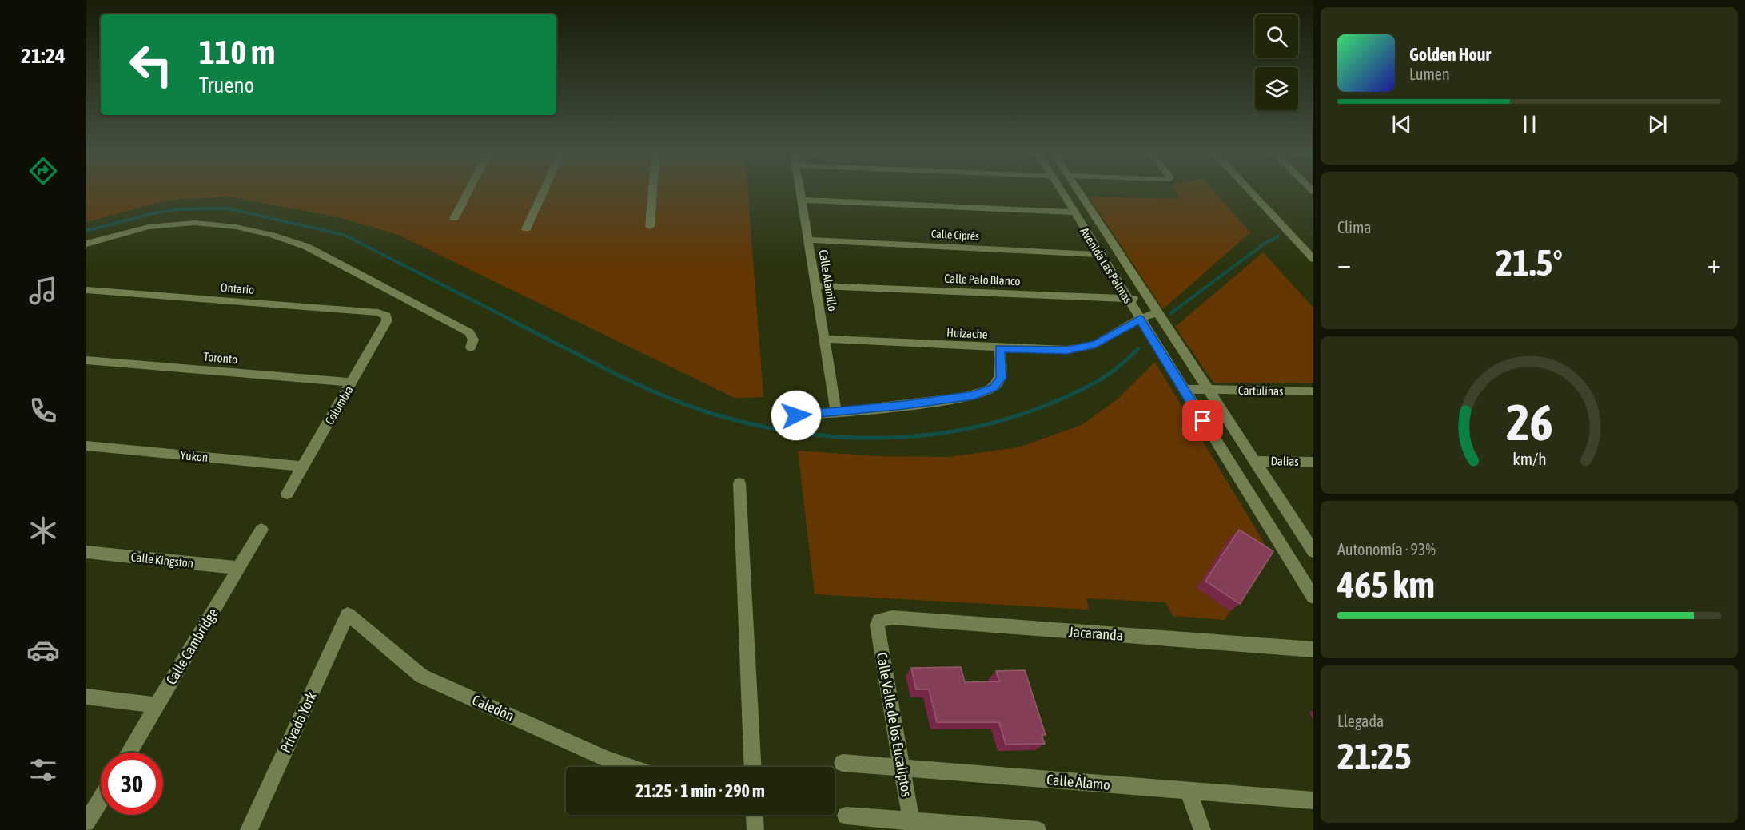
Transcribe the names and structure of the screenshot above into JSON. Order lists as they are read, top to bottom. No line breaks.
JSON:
{"streets":{"street":["Calle Ciprés","Avenida Las Palmas","Calle Palo Blanco","Calle Alamillo","Ontario","Huizache","Toronto","Cartulinas","Columbia","Yukon","Dalias","Calle Kingston","Jacaranda","Calle Cambridge","Caledón","Privada York","Calle Valle de los Eucaliptos","Calle Álamo"]},"crossings":[["Calle Ciprés","Avenida Las Palmas"],["Calle Ciprés","Calle Alamillo"],["Avenida Las Palmas","Calle Palo Blanco"],["Avenida Las Palmas","Huizache"],["Avenida Las Palmas","Cartulinas"],["Avenida Las Palmas","Dalias"],["Calle Palo Blanco","Calle Alamillo"],["Calle Alamillo","Huizache"],["Ontario","Columbia"],["Toronto","Columbia"],["Columbia","Yukon"],["Calle Kingston","Calle Cambridge"],["Jacaranda","Calle Valle de los Eucaliptos"],["Caledón","Privada York"],["Calle Valle de los Eucaliptos","Calle Álamo"]],"page":{"tabs":"21:24","turn":["110 m","Trueno"],"song":["Golden Hour","Lumen"],"tile":["Clima",["Autonomía · 93%","465 km"],["Llegada","21:25"]],"heat":["−","21.5°","+"],"limit":"30","trip":"21:25 · 1 min · 290 m","gauge":["26","km/h"]}}
